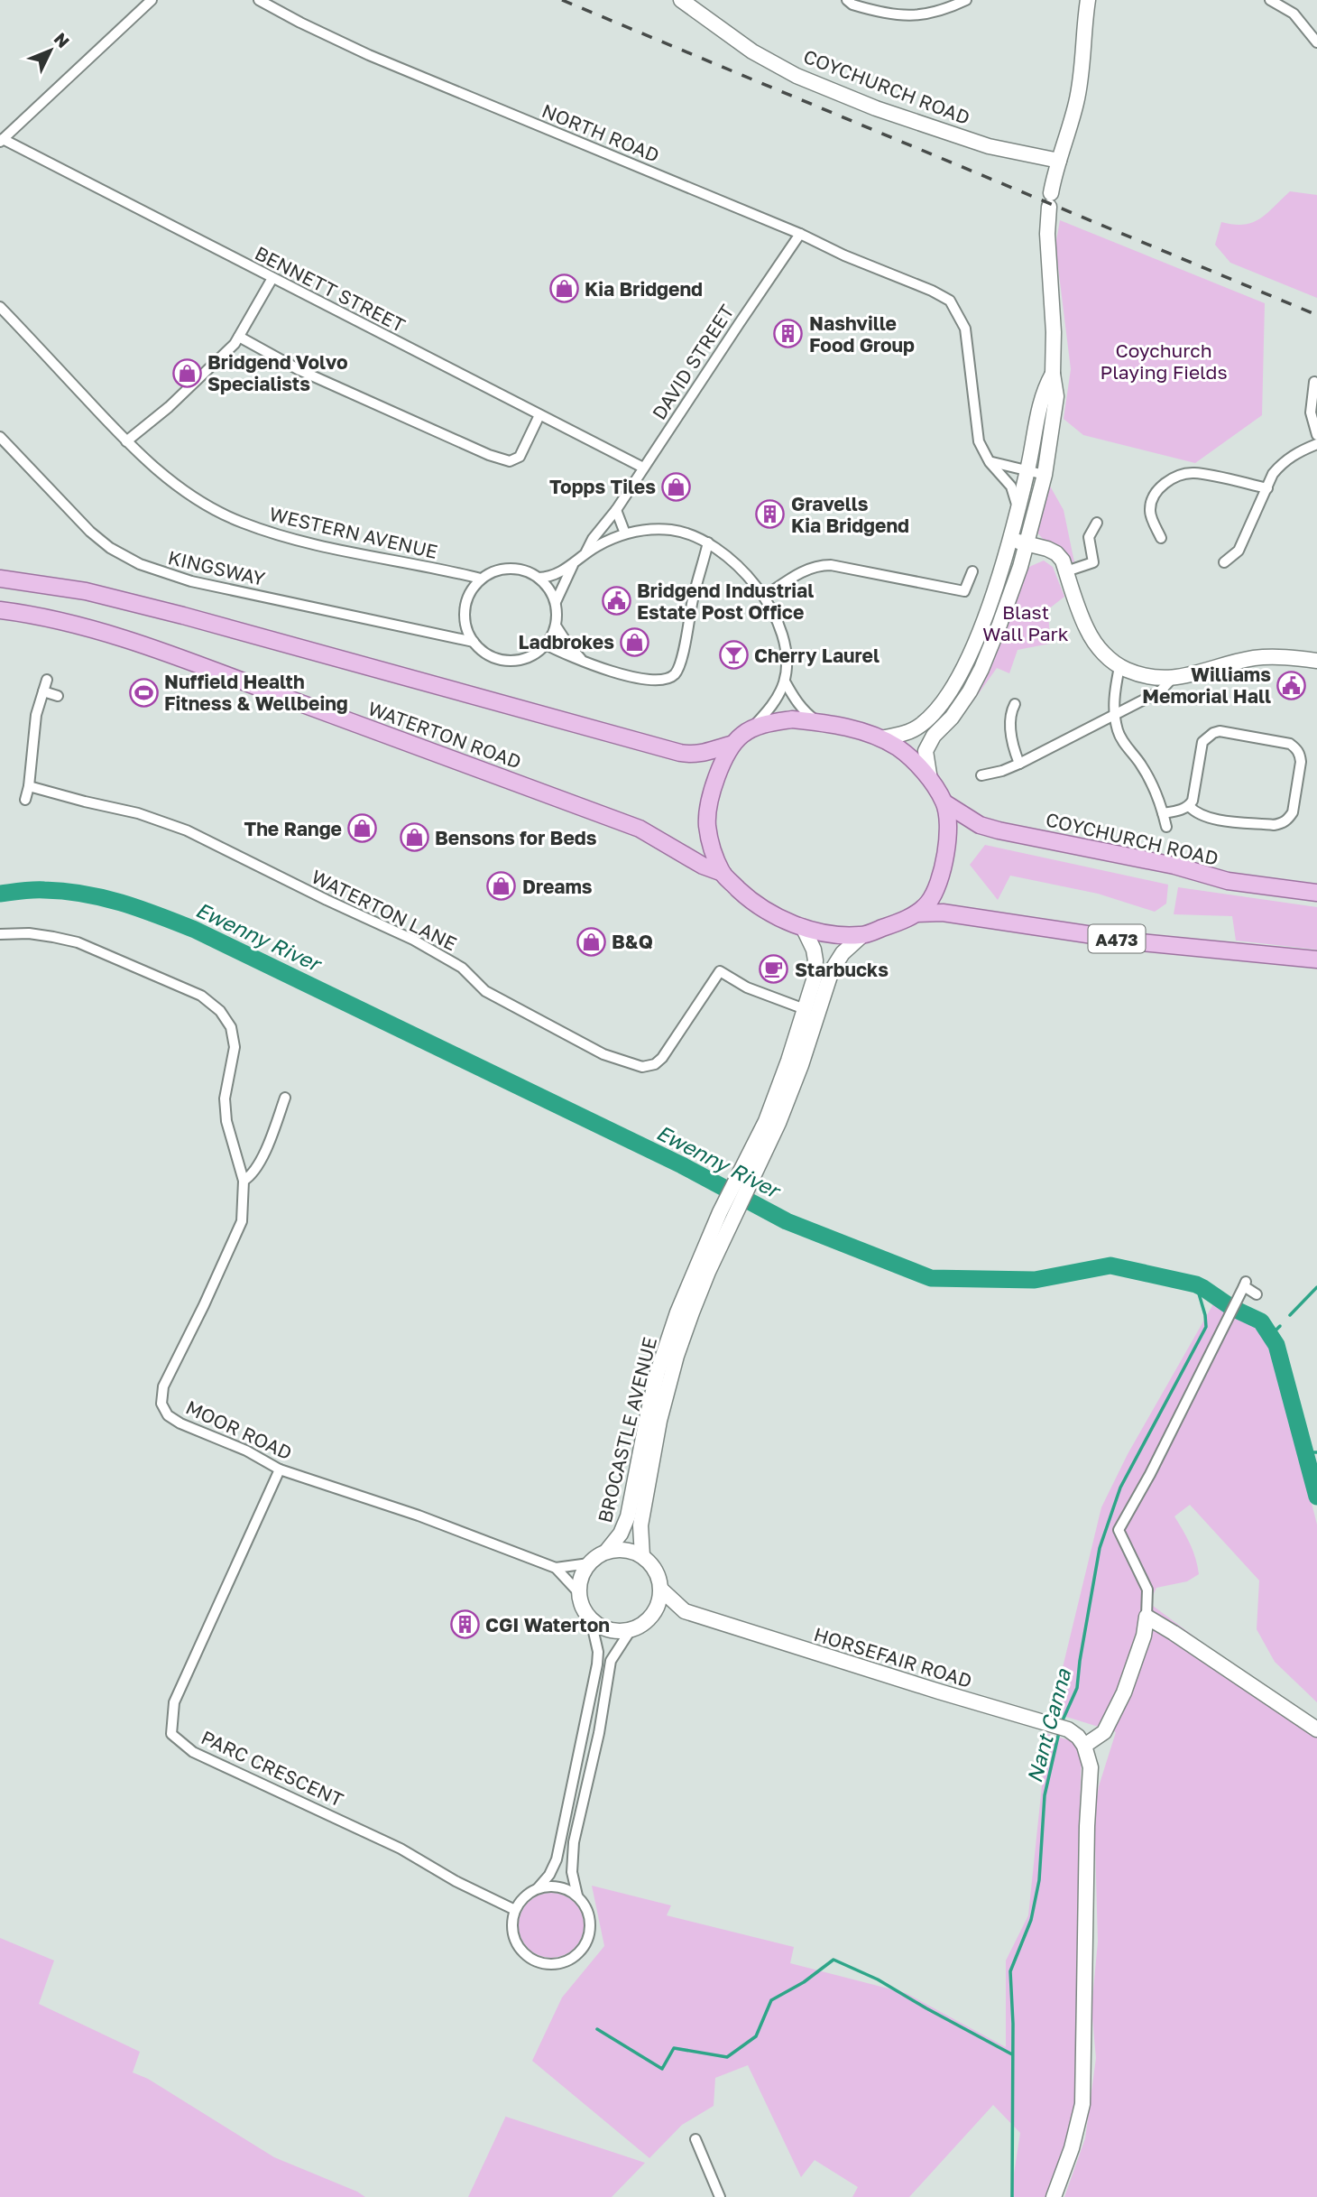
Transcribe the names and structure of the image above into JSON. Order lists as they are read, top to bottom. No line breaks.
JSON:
{"streets":{"main road":["COYCHURCH ROAD","WATERTON ROAD","A473"],"street":["NORTH ROAD","BENNETT STREET","DAVID STREET","WESTERN AVENUE","KINGSWAY","WATERTON LANE","MOOR ROAD","BROCASTLE AVENUE","HORSEFAIR ROAD","PARC CRESCENT"]},"crossings":[["NORTH ROAD","DAVID STREET"],["BENNETT STREET","DAVID STREET"],["WESTERN AVENUE","KINGSWAY"],["WATERTON LANE","BROCASTLE AVENUE"],["MOOR ROAD","BROCASTLE AVENUE"],["MOOR ROAD","HORSEFAIR ROAD"],["MOOR ROAD","PARC CRESCENT"],["BROCASTLE AVENUE","HORSEFAIR ROAD"]],"water":["Ewenny River","Nant Canna"],"parks":["Coychurch Playing Fields","Blast Wall Park"],"places":{"shop":["Kia Bridgend","Bridgend Volvo Specialists","Topps Tiles","Ladbrokes","The Range","Bensons for Beds","Dreams","B&Q"],"building":["Nashville Food Group","Gravells Kia Bridgend","CGI Waterton"],"public building":["Bridgend Industrial Estate Post Office","Williams Memorial Hall"],"bar":["Cherry Laurel"],"sports":["Nuffield Health Fitness & Wellbeing"],"cafe":["Starbucks"]},"north":"top right"}
